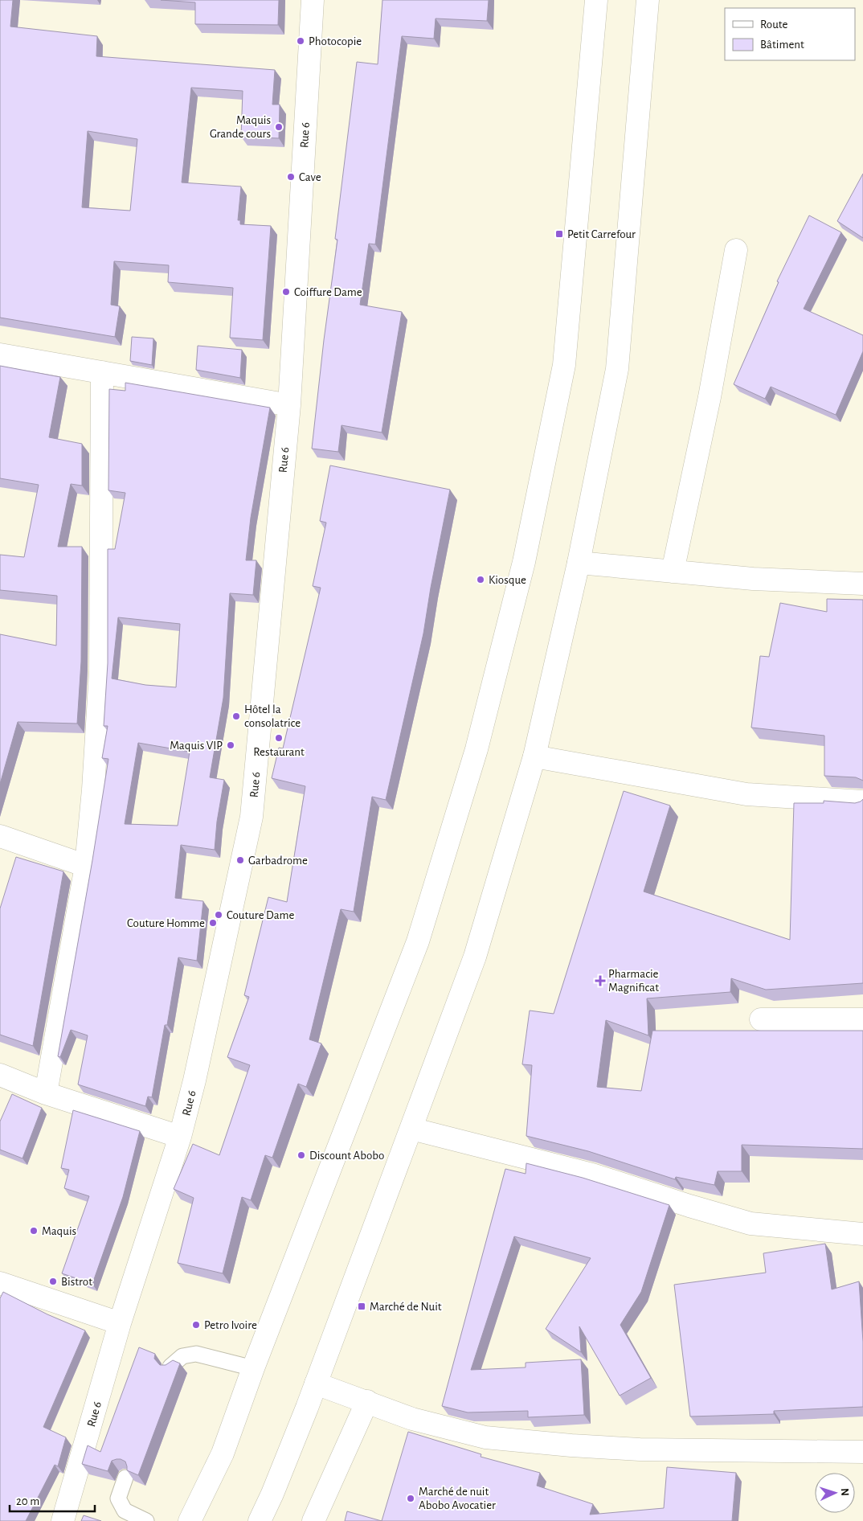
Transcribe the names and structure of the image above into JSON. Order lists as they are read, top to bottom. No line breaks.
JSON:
{"streets":{"street":["Rue 6"]},"places":{"other":["Photocopie","Maquis Grande cours","Cave","Coiffure Dame","Kiosque","Hôtel la consolatrice","Restaurant","Maquis VIP","Garbadrome","Couture Dame","Couture Homme","Discount Abobo","Maquis","Bistrot","Petro Ivoire","Marché de nuit Abobo Avocatier"],"transit":["Petit Carrefour","Marché de Nuit"],"health":["Pharmacie Magnificat"]},"legend":["Route","Bâtiment"],"scale_bar":"20 m","north":"right"}
